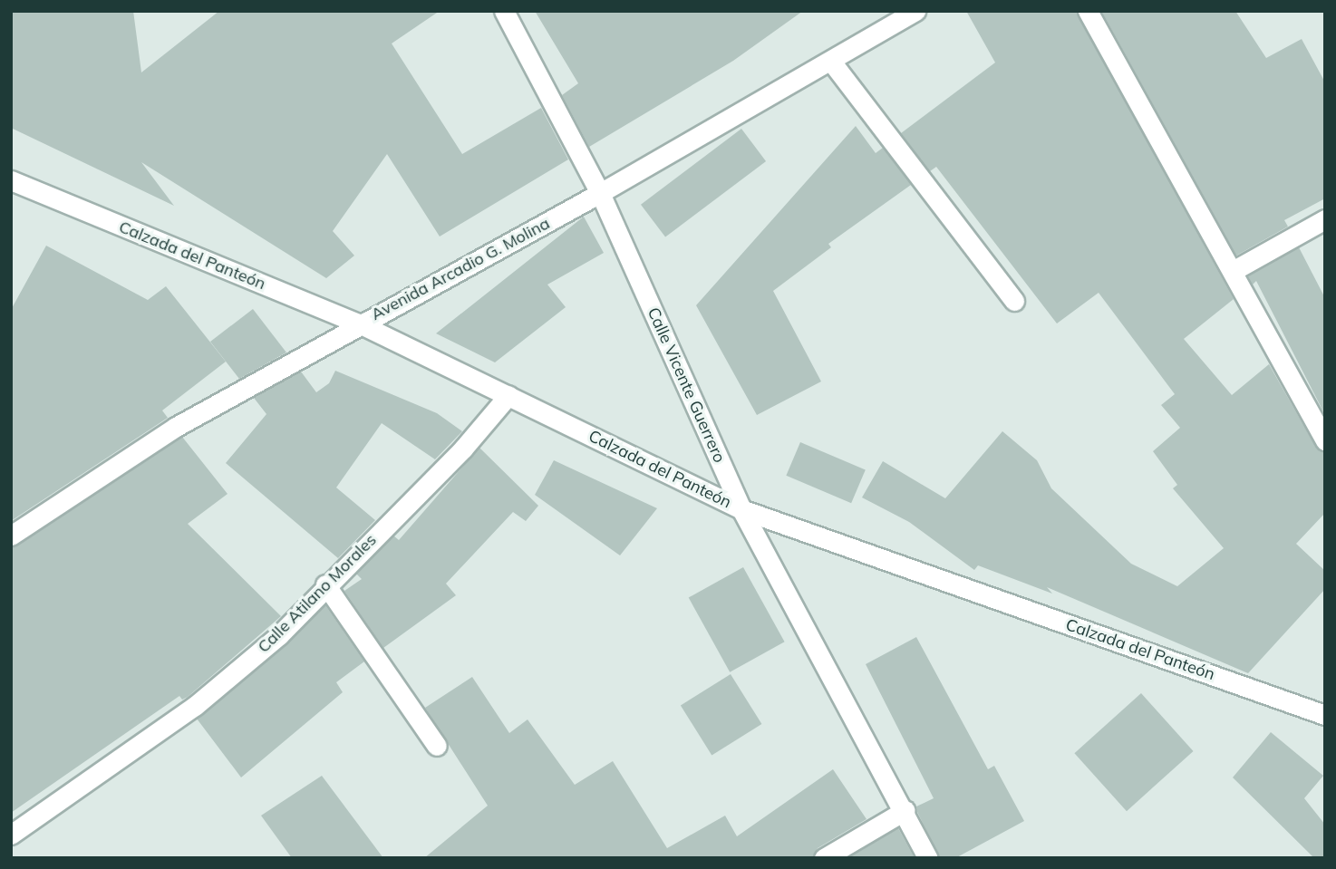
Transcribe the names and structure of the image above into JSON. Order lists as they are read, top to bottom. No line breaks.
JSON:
{"streets":{"street":["Calzada del Panteón","Avenida Arcadio G. Molina","Calle Vicente Guerrero","Calle Atilano Morales"]},"crossings":[["Calzada del Panteón","Avenida Arcadio G. Molina"],["Calzada del Panteón","Calle Vicente Guerrero"],["Calzada del Panteón","Calle Atilano Morales"],["Avenida Arcadio G. Molina","Calle Vicente Guerrero"]]}
